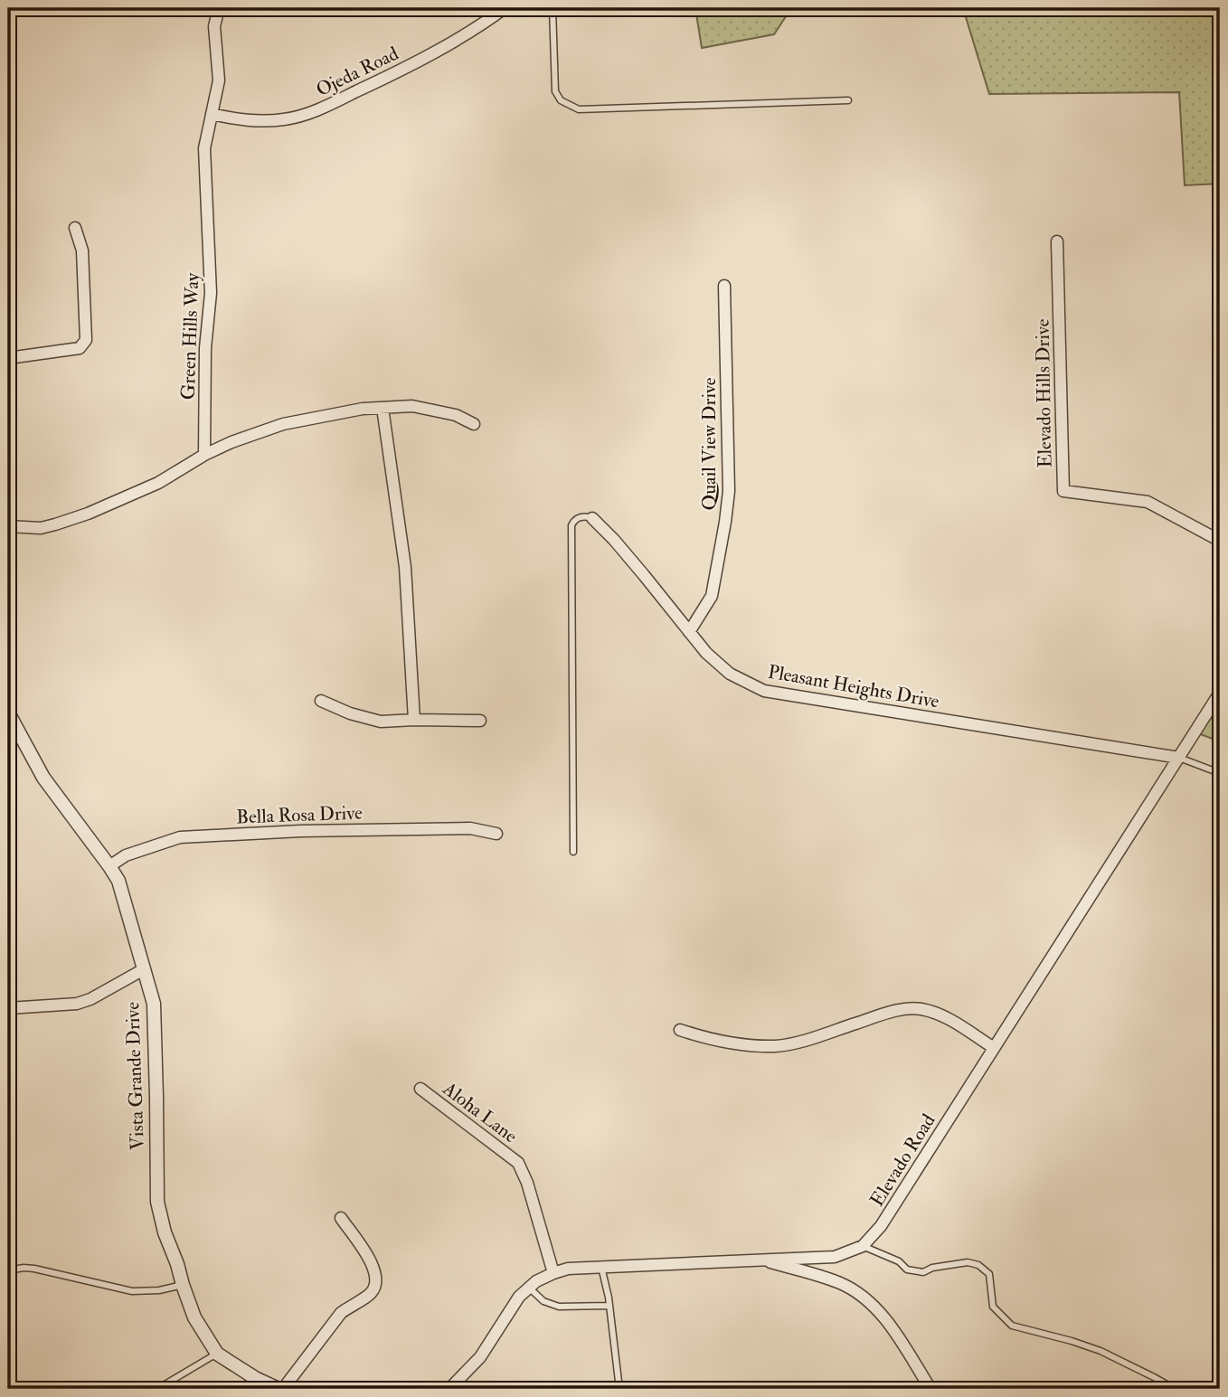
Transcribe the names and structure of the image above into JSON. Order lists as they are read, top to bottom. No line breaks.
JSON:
{"streets":{"street":["Ojeda Road","Green Hills Way","Elevado Hills Drive","Quail View Drive","Pleasant Heights Drive","Bella Rosa Drive","Vista Grande Drive","Aloha Lane","Elevado Road"]},"crossings":[["Ojeda Road","Green Hills Way"],["Quail View Drive","Pleasant Heights Drive"],["Pleasant Heights Drive","Elevado Road"],["Bella Rosa Drive","Vista Grande Drive"],["Aloha Lane","Elevado Road"]]}
